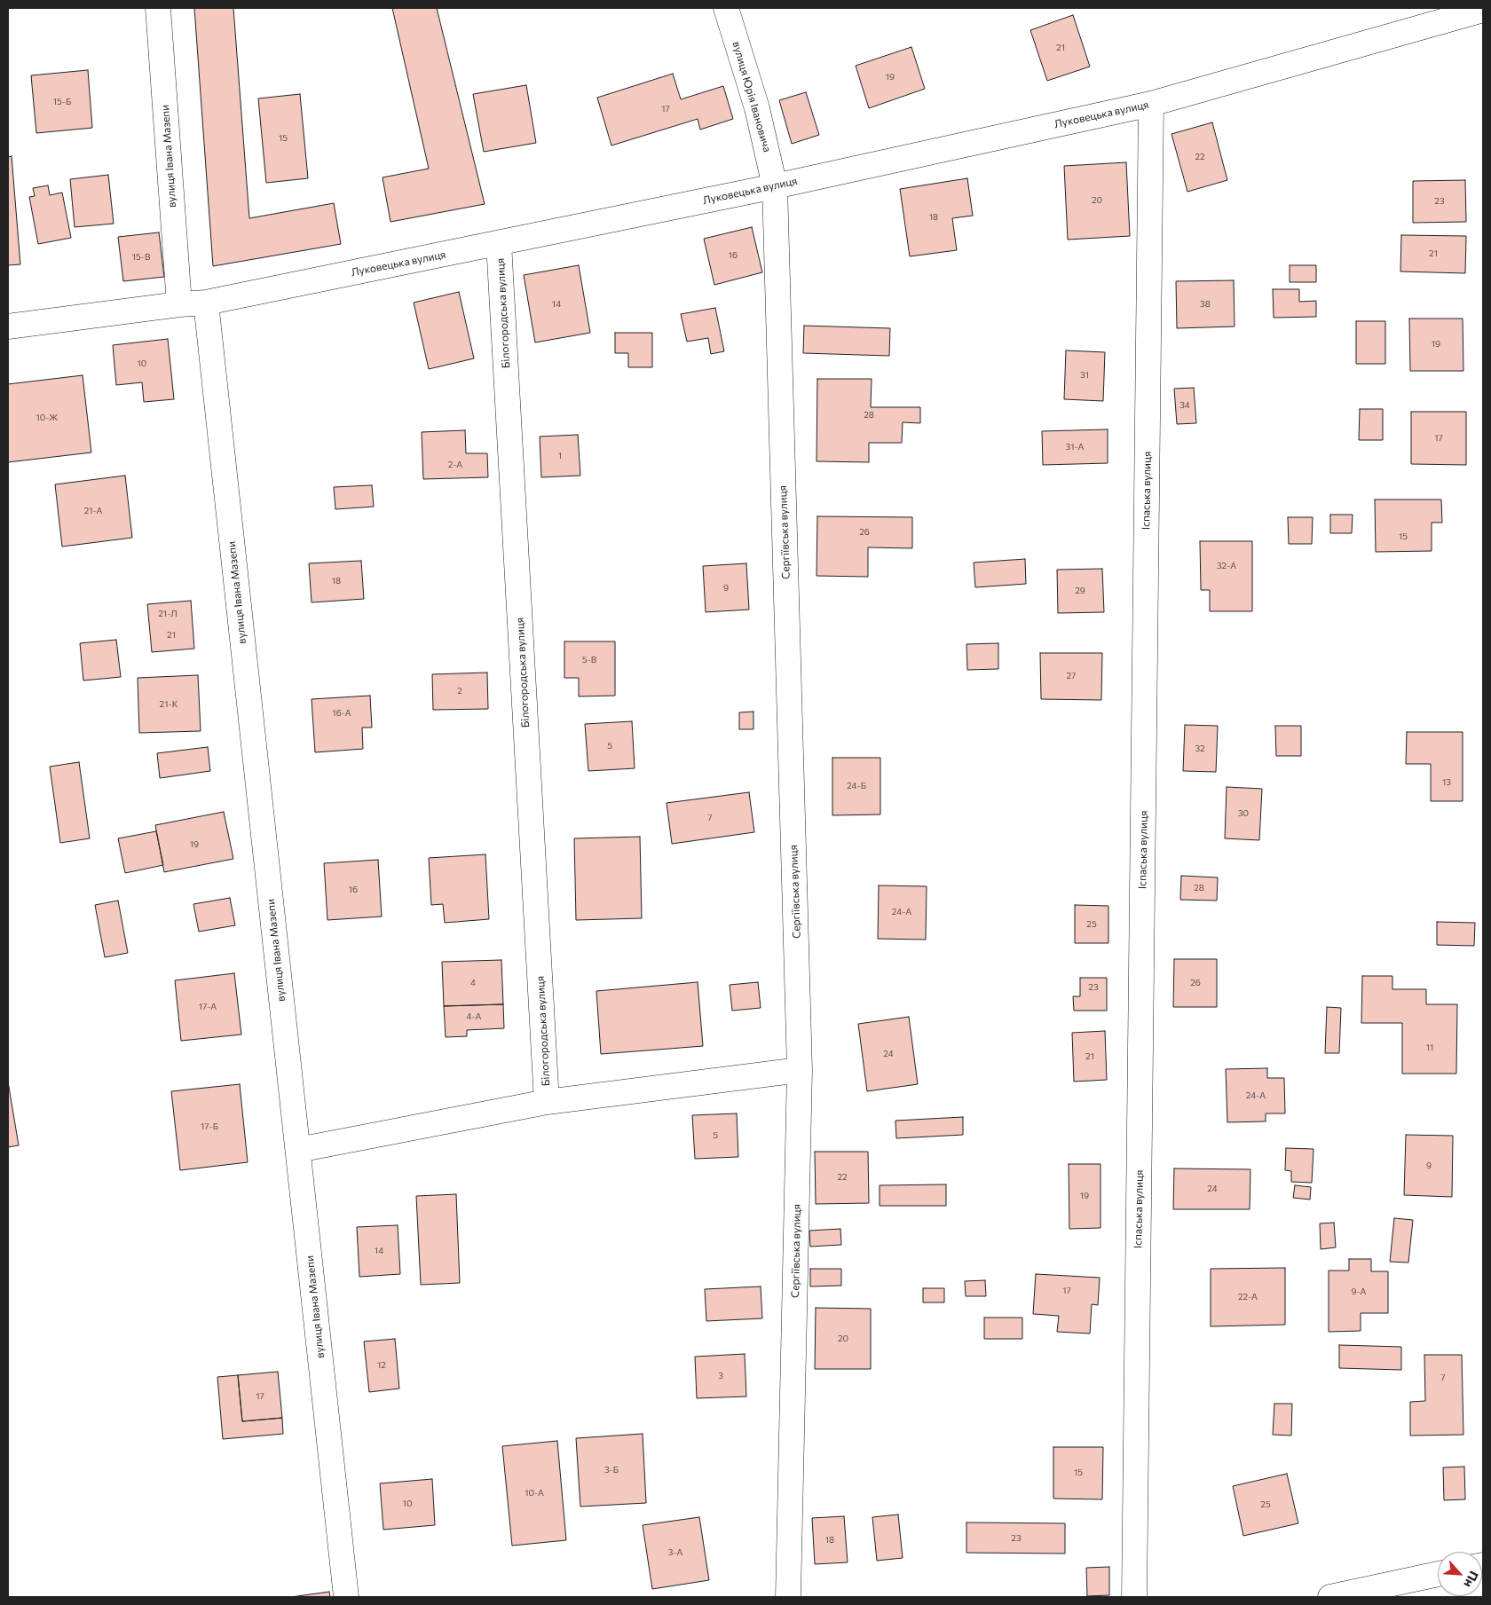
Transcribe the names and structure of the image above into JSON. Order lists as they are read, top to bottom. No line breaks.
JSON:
{"streets":{"street":["вулиця Юрія Івановича","Луковецька вулиця","вулиця Івана Мазепи","Білогородська вулиця","Іспаська вулиця","Сергіївська вулиця"]},"crossings":[["вулиця Юрія Івановича","Луковецька вулиця"],["вулиця Юрія Івановича","Сергіївська вулиця"],["Луковецька вулиця","вулиця Івана Мазепи"],["Луковецька вулиця","Білогородська вулиця"],["Луковецька вулиця","Іспаська вулиця"],["Луковецька вулиця","Сергіївська вулиця"]],"house_numbers":["21","19","15-Б","17","15","22","20","23","18","21","16","15-В","14","38","19","10","31","34","28","10-Ж","17","31-А","1","2-А","21-А","26","15","32-А","18","9","29","21-Л","21","5-В","27","2","21-К","16-А","5","32","13","24-Б","30","7","19","28","16","24-А","25","4","26","23","17-А","4-А","11","24","21","24-А","17-Б","5","9","22","24","19","14","17","9-А","22-А","20","12","3","7","17","3-Б","15","10-А","10","25","23","18","3-А"],"north":"bottom right"}
